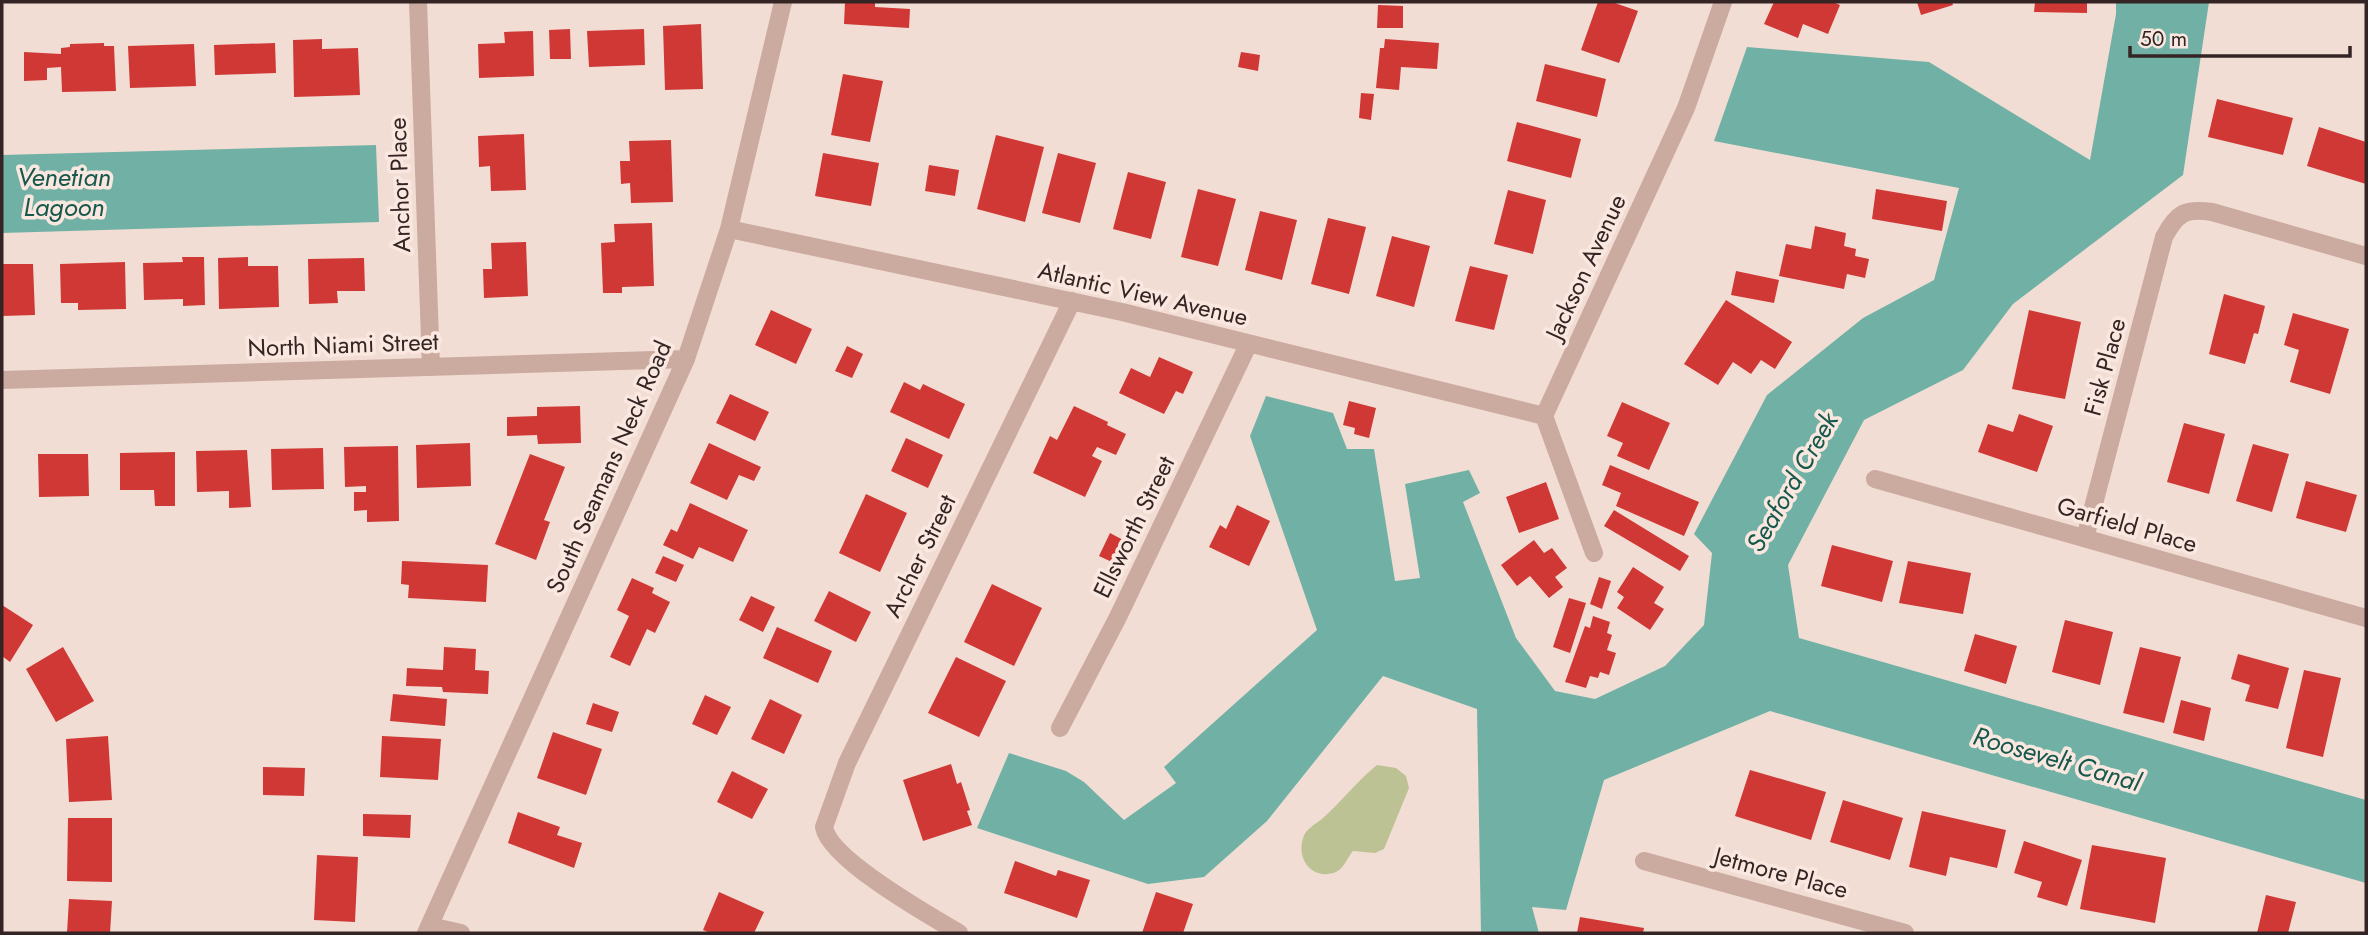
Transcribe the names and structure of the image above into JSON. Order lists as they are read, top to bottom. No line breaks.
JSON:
{"streets":{"street":["Anchor Place","Jackson Avenue","Atlantic View Avenue","North Niami Street","Fisk Place","South Seamans Neck Road","Garfield Place","Ellsworth Street","Archer Street","Jetmore Place"]},"crossings":[["Anchor Place","North Niami Street"],["Jackson Avenue","Atlantic View Avenue"],["Atlantic View Avenue","South Seamans Neck Road"],["Atlantic View Avenue","Ellsworth Street"],["Atlantic View Avenue","Archer Street"],["North Niami Street","South Seamans Neck Road"],["Fisk Place","Garfield Place"]],"water":["Venetian Lagoon","Seaford Creek","Roosevelt Canal"],"scale_bar":"50 m"}
